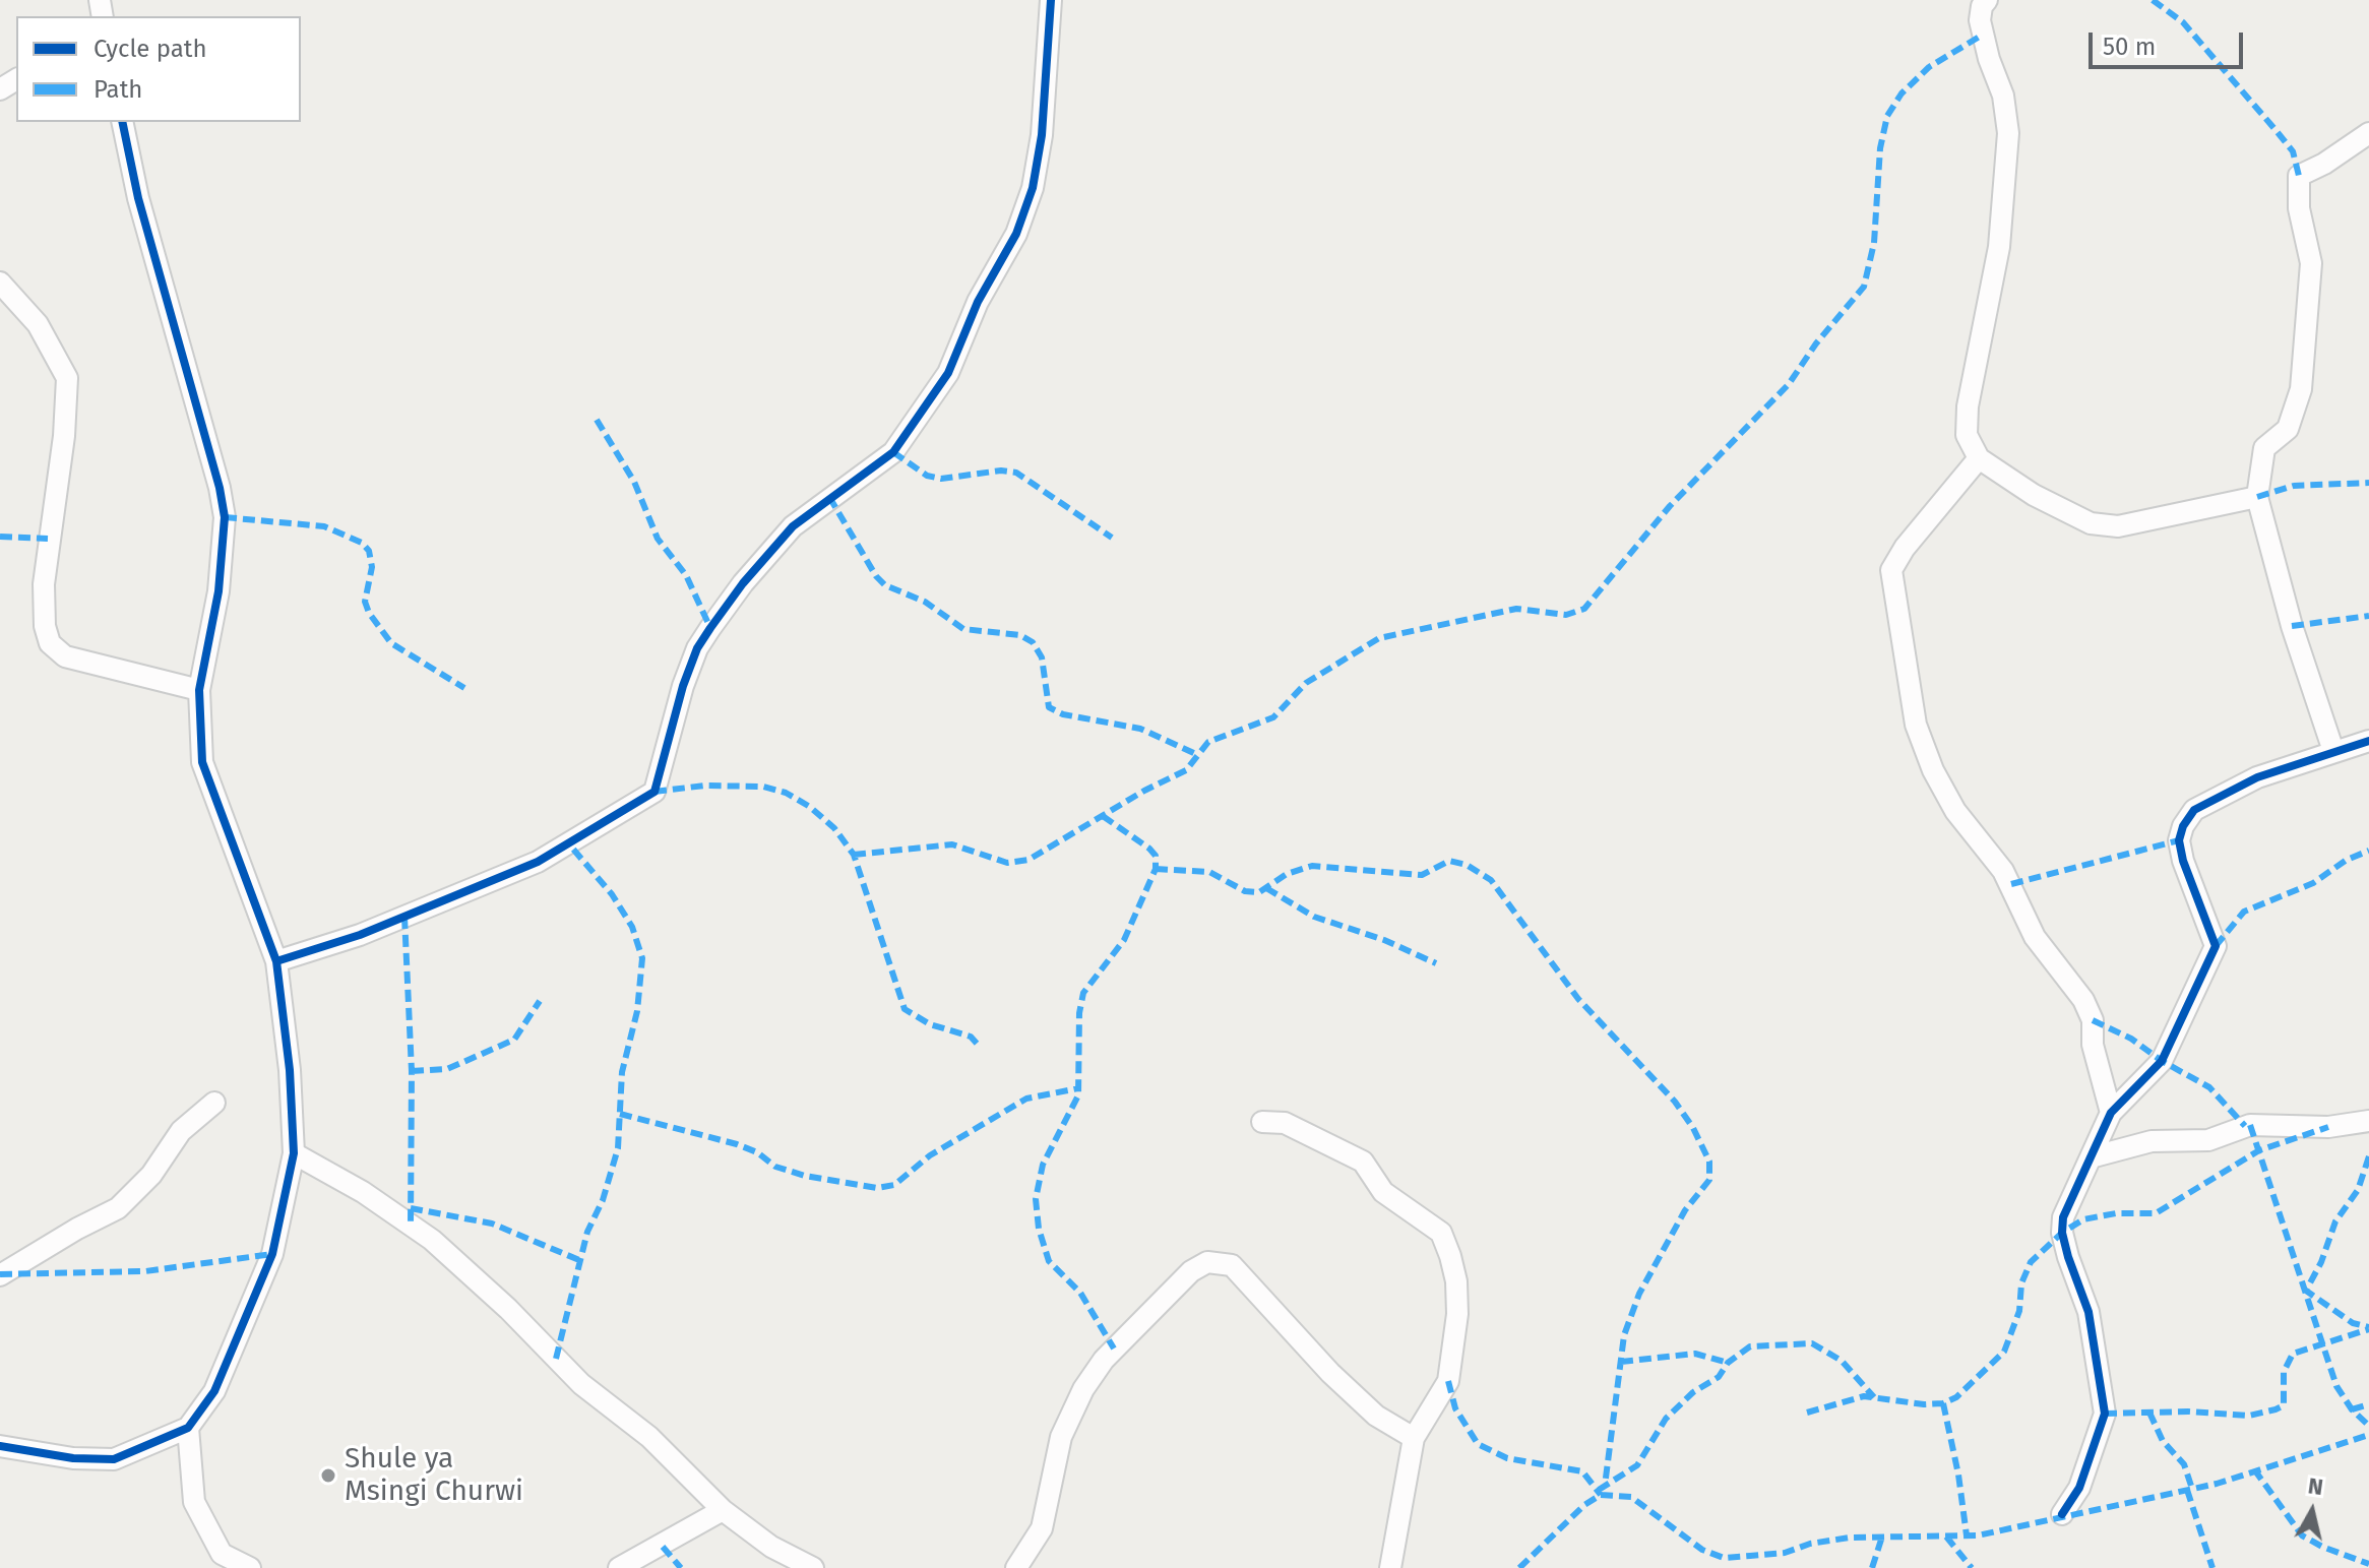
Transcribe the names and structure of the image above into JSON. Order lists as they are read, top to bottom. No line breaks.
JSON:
{"places":["Shule ya Msingi Churwi"],"legend":["Cycle path","Path"],"scale_bar":"50 m","north":"top"}
